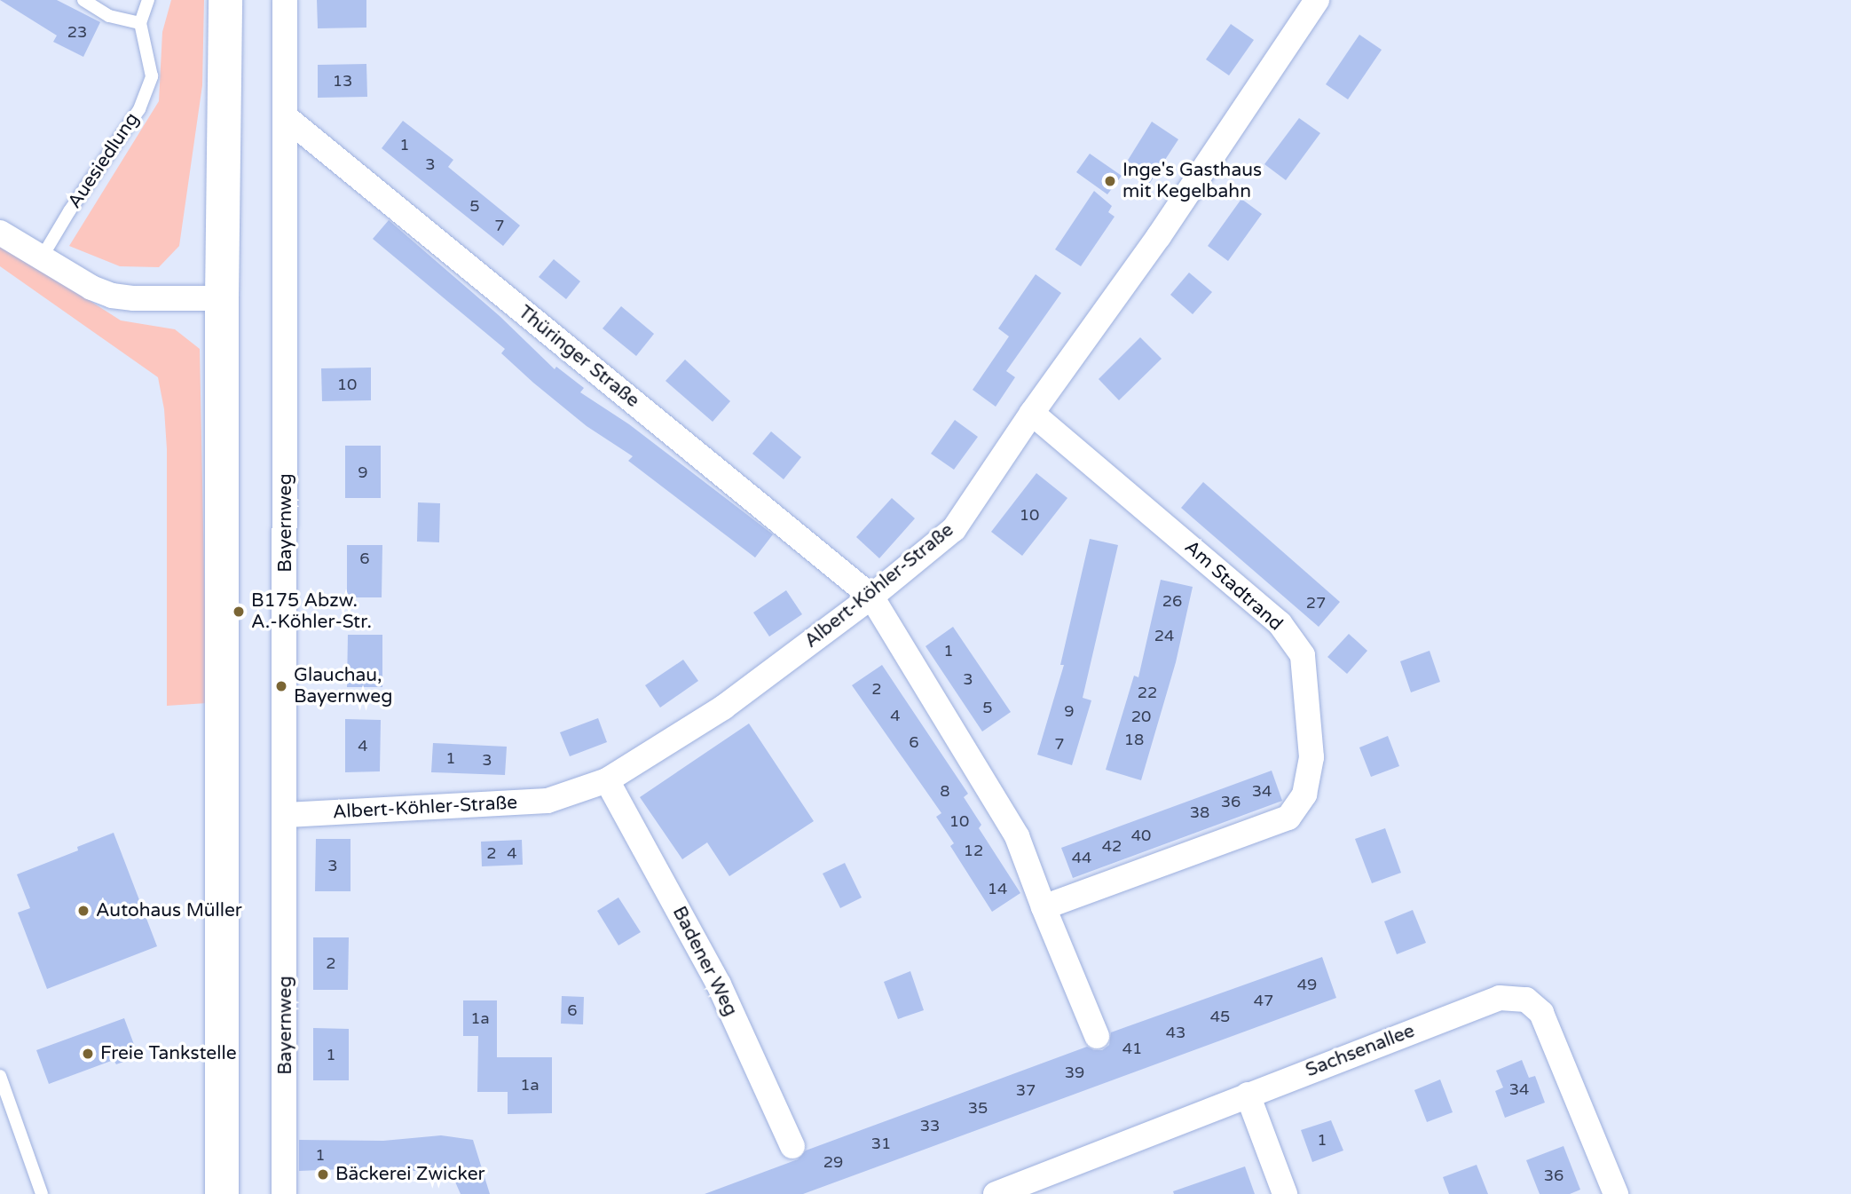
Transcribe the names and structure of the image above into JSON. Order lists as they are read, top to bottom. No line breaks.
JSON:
{"streets":{"street":["Thüringer Straße","Bayernweg","Albert-Köhler-Straße","Am Stadtrand","Badener Weg","Sachsenallee"],"lane":["Auesiedlung"]},"crossings":[["Thüringer Straße","Bayernweg"],["Thüringer Straße","Albert-Köhler-Straße"],["Bayernweg","Albert-Köhler-Straße"],["Albert-Köhler-Straße","Am Stadtrand"],["Albert-Köhler-Straße","Badener Weg"]],"places":["Inge's Gasthaus mit Kegelbahn","B175 Abzw. A.-Köhler-Str.","Glauchau, Bayernweg","Autohaus Müller","Freie Tankstelle","Bäckerei Zwicker"],"house_numbers":["23","13","1","3","5","7","10","9","10","6","26","27","24","1","3","2","22","5","9","4","20","18","6","7","4","1","3","8","34","36","38","10","40","42","12","2","4","44","3","14","2","49","47","6","45","1a","43","41","1","39","1a","34","37","35","33","1","31","1","29","36"]}
